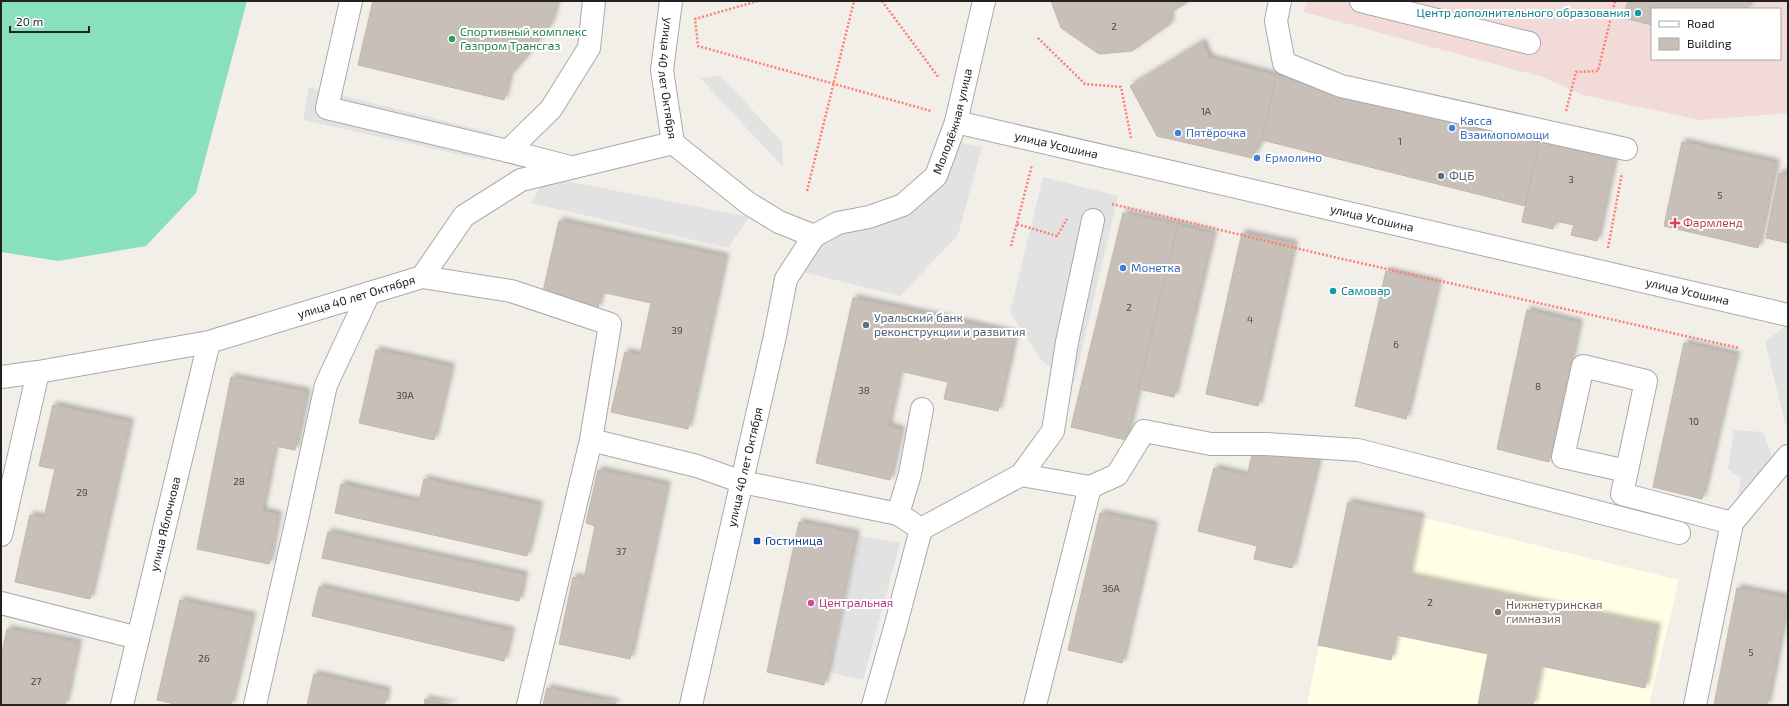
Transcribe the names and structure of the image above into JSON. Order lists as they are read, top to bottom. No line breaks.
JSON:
{"streets":{"street":["улица 40 лет Октября","Молодёжная улица","улица Усошина","улица Яблочкова"]},"crossings":[["улица 40 лет Октября","Молодёжная улица"],["улица 40 лет Октября","улица Яблочкова"],["Молодёжная улица","улица Усошина"]],"places":{"other":["Центр дополнительного образования","Спортивный комплекс Газпром Трансгаз","Касса Взаимопомощи","Пятёрочка","Ермолино","ФЦБ","Монетка","Самовар","Уральский банк реконструкции и развития","Центральная","Нижнетуринская гимназия"],"health":["Фармленд"],"transit":["Гостиница"]},"house_numbers":["2","1А","1","3","5","2","4","39","6","8","38","39А","10","28","29","37","36А","2","5","26","27"],"legend":["Road","Building"],"scale_bar":"20 m"}
